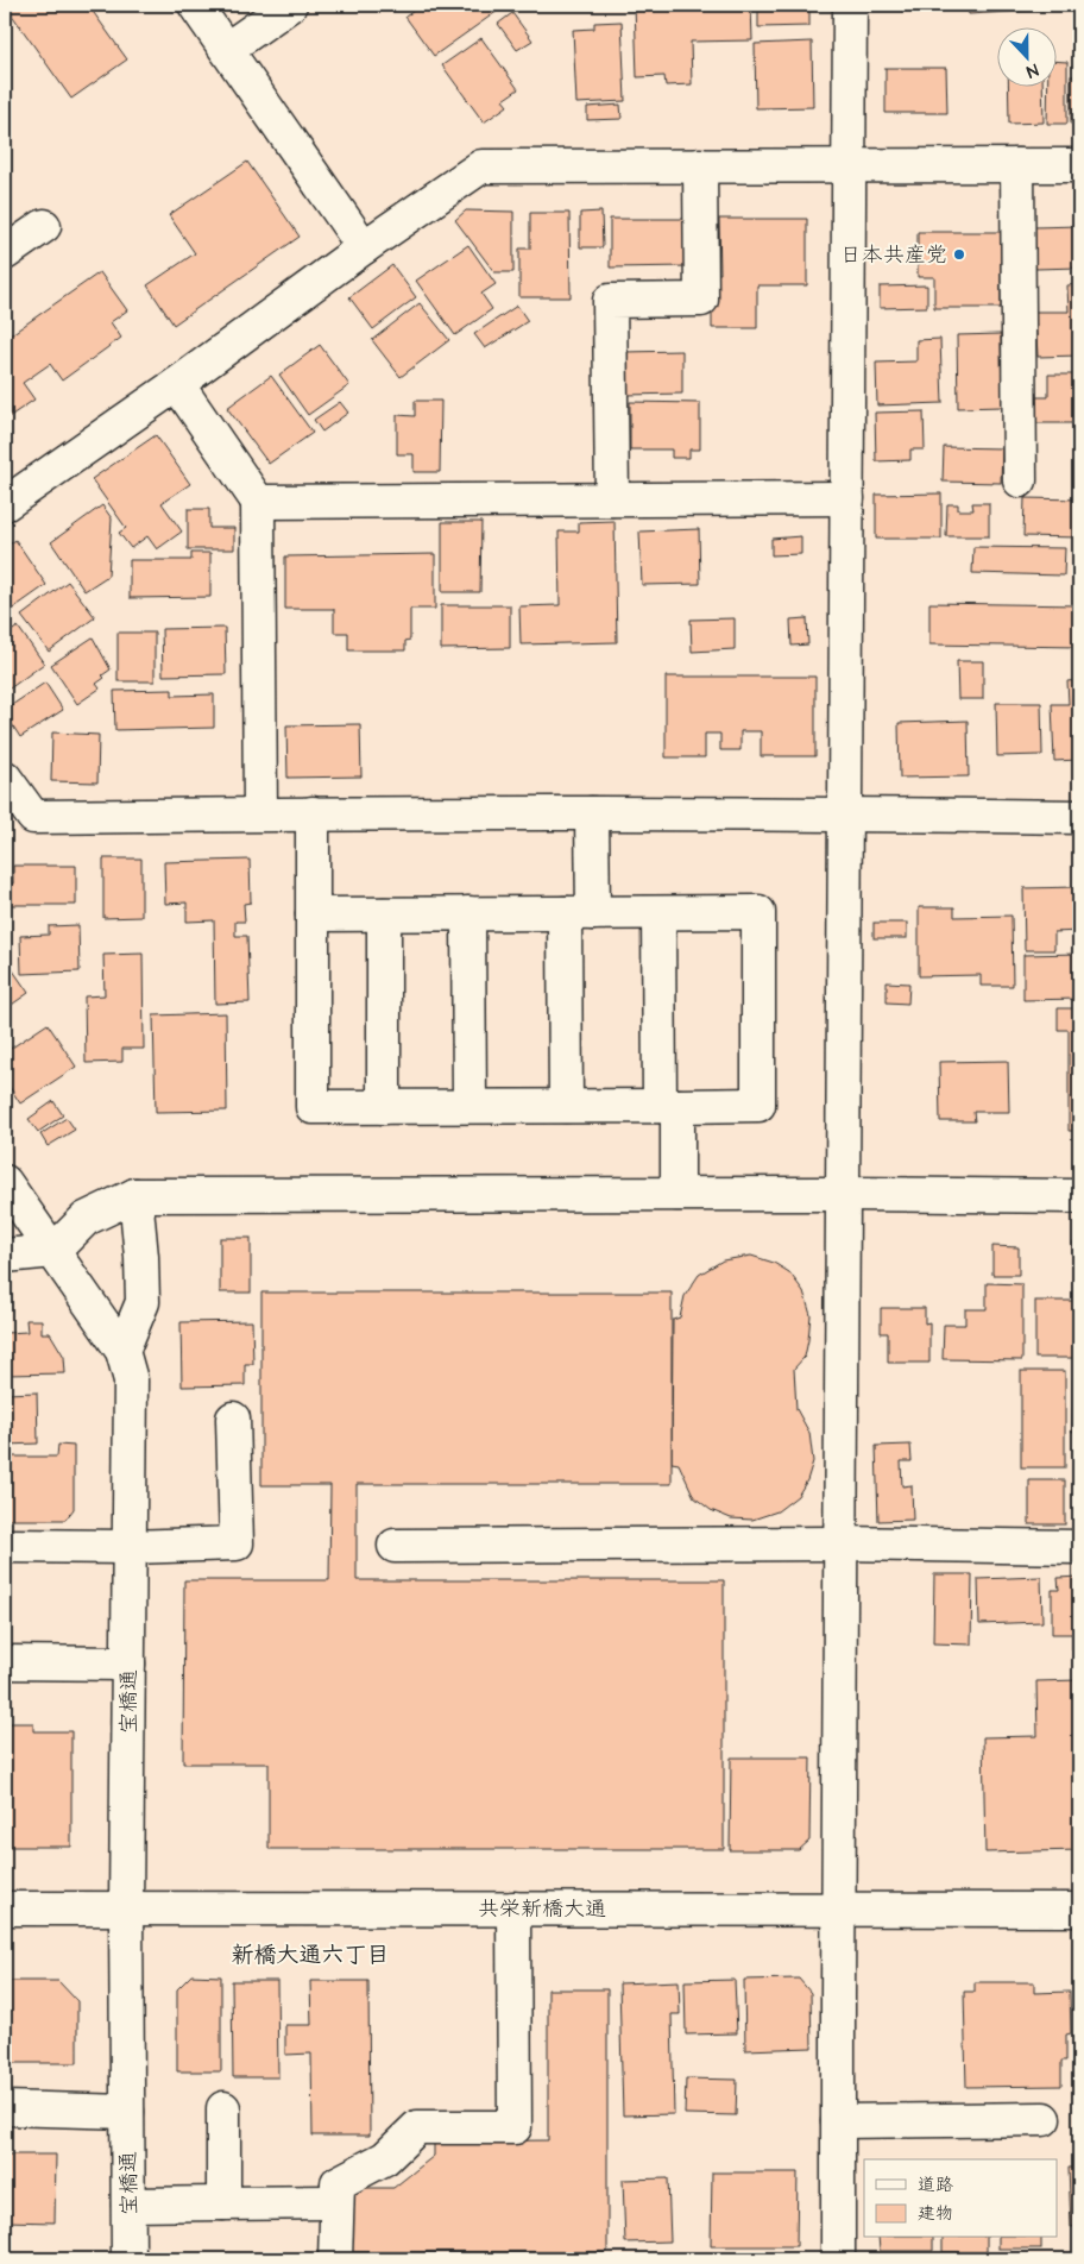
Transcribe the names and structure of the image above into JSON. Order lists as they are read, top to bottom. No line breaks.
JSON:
{"streets":{"street":["宝橋通","共栄新橋大通"]},"crossings":[["宝橋通","共栄新橋大通"]],"districts":["新橋大通六丁目"],"places":["日本共産党"],"legend":["道路","建物"],"north":"bottom"}
